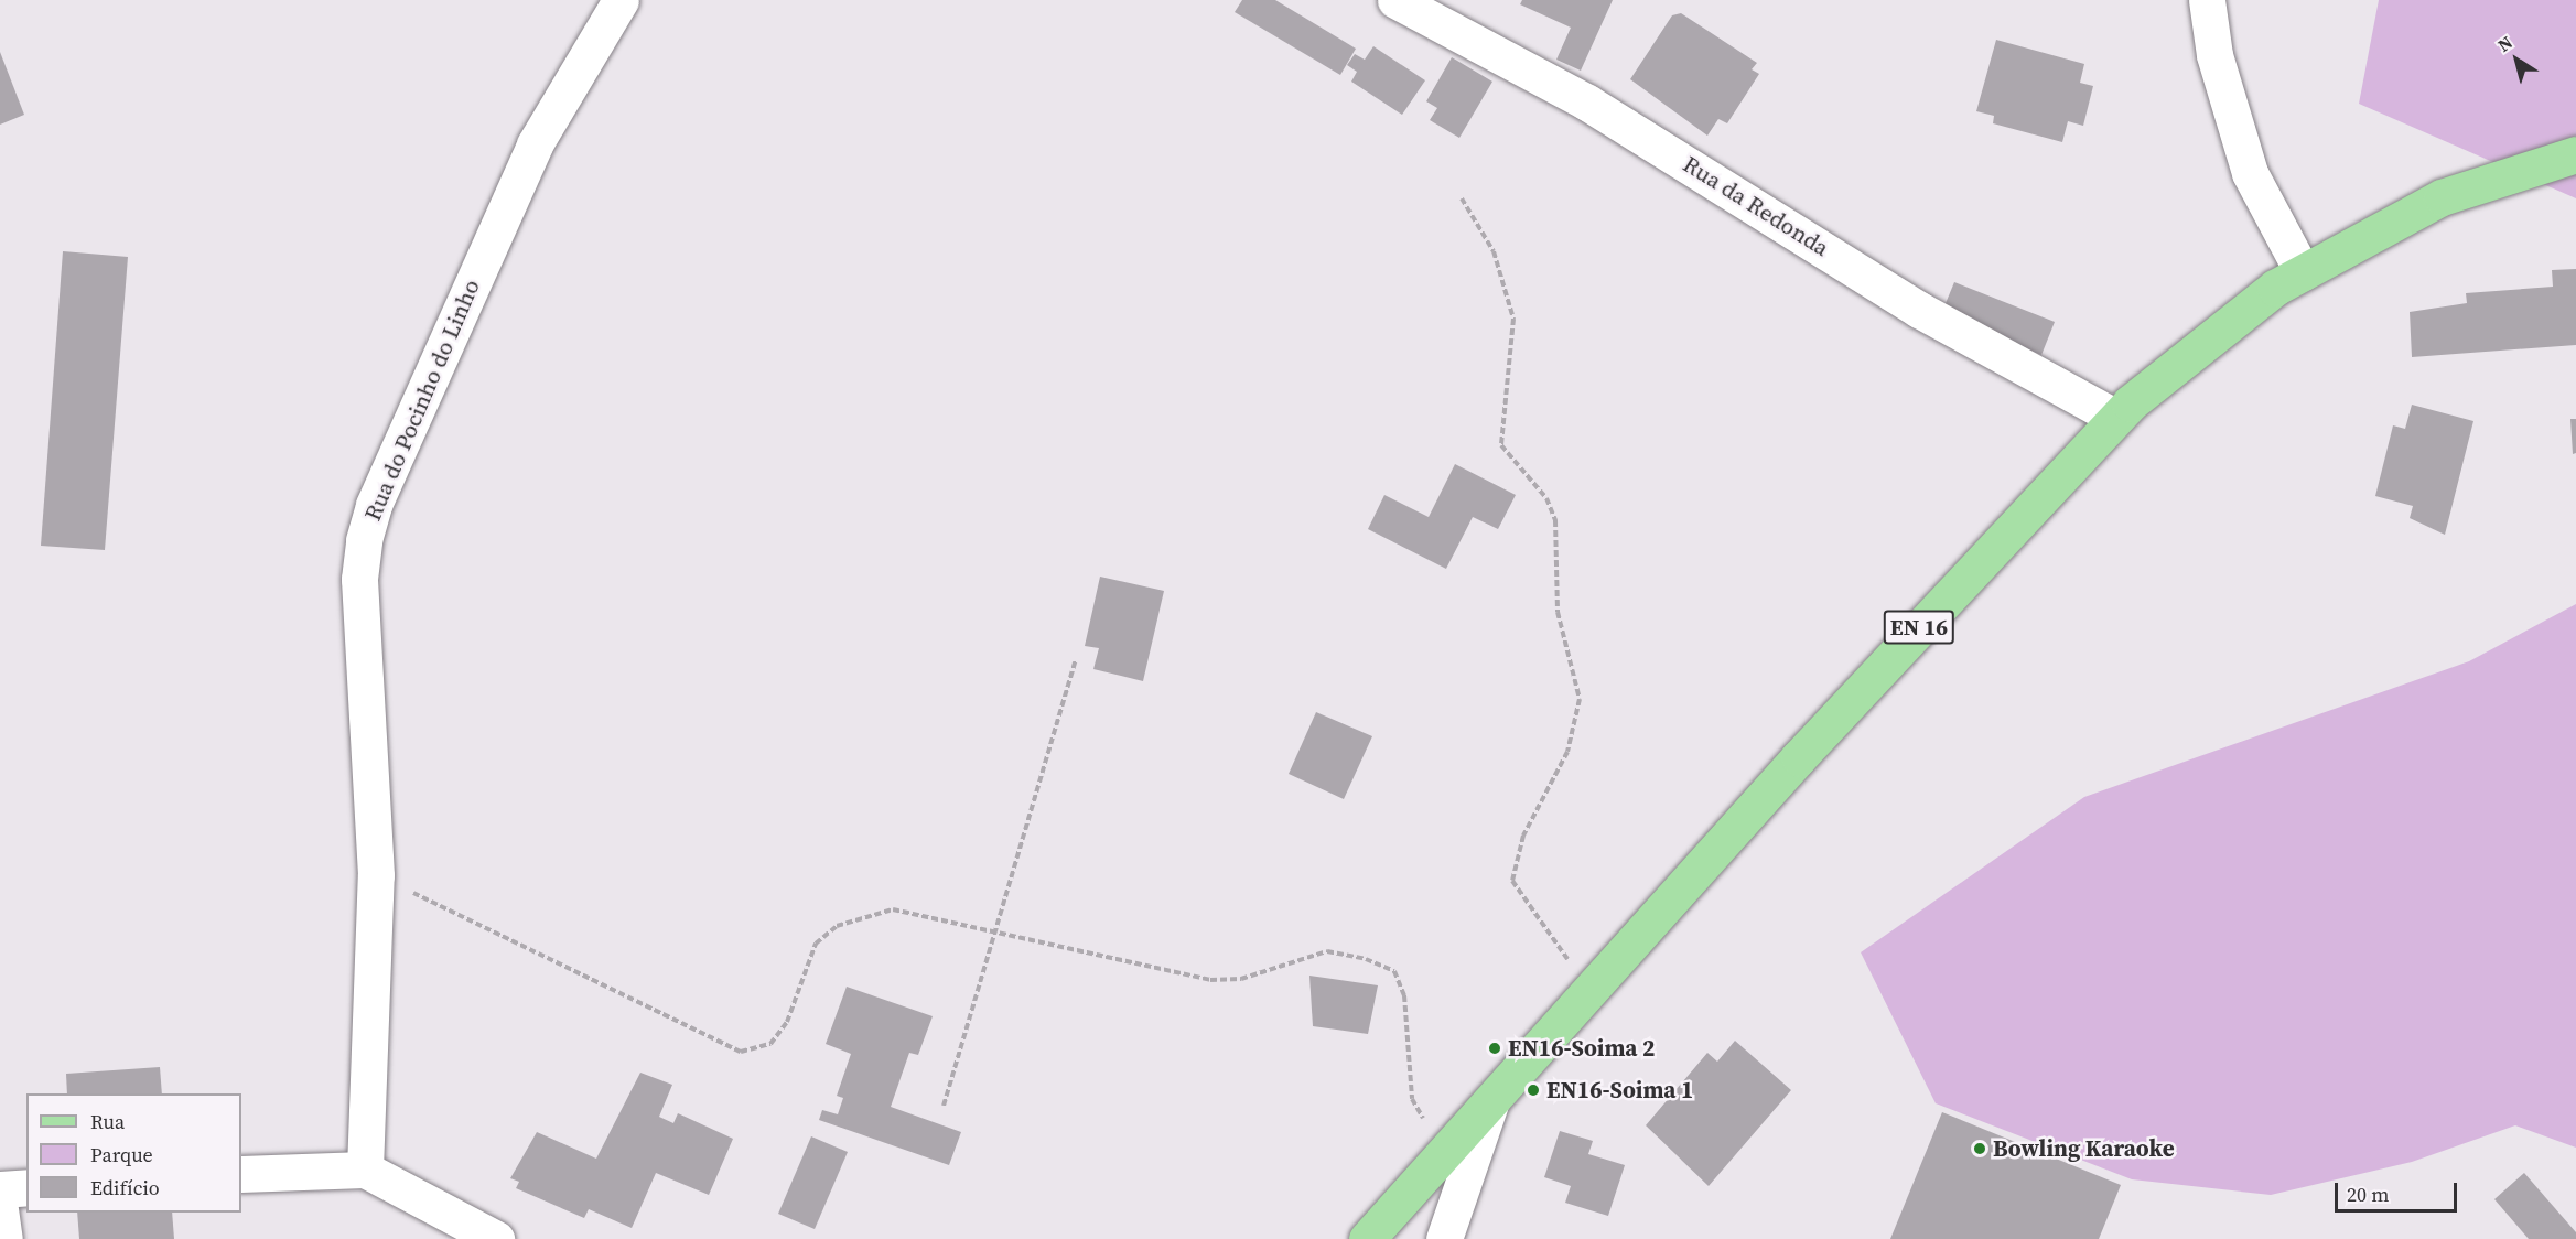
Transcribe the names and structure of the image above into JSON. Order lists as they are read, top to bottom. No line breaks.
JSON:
{"streets":{"main road":["EN 16"],"street":["Rua da Redonda","Rua do Pocinho do Linho"]},"crossings":[["Rua da Redonda","EN 16"]],"places":["EN16-Soima 2","EN16-Soima 1","Bowling Karaoke"],"legend":["Rua","Parque","Edifício"],"scale_bar":"20 m","north":"top left"}
